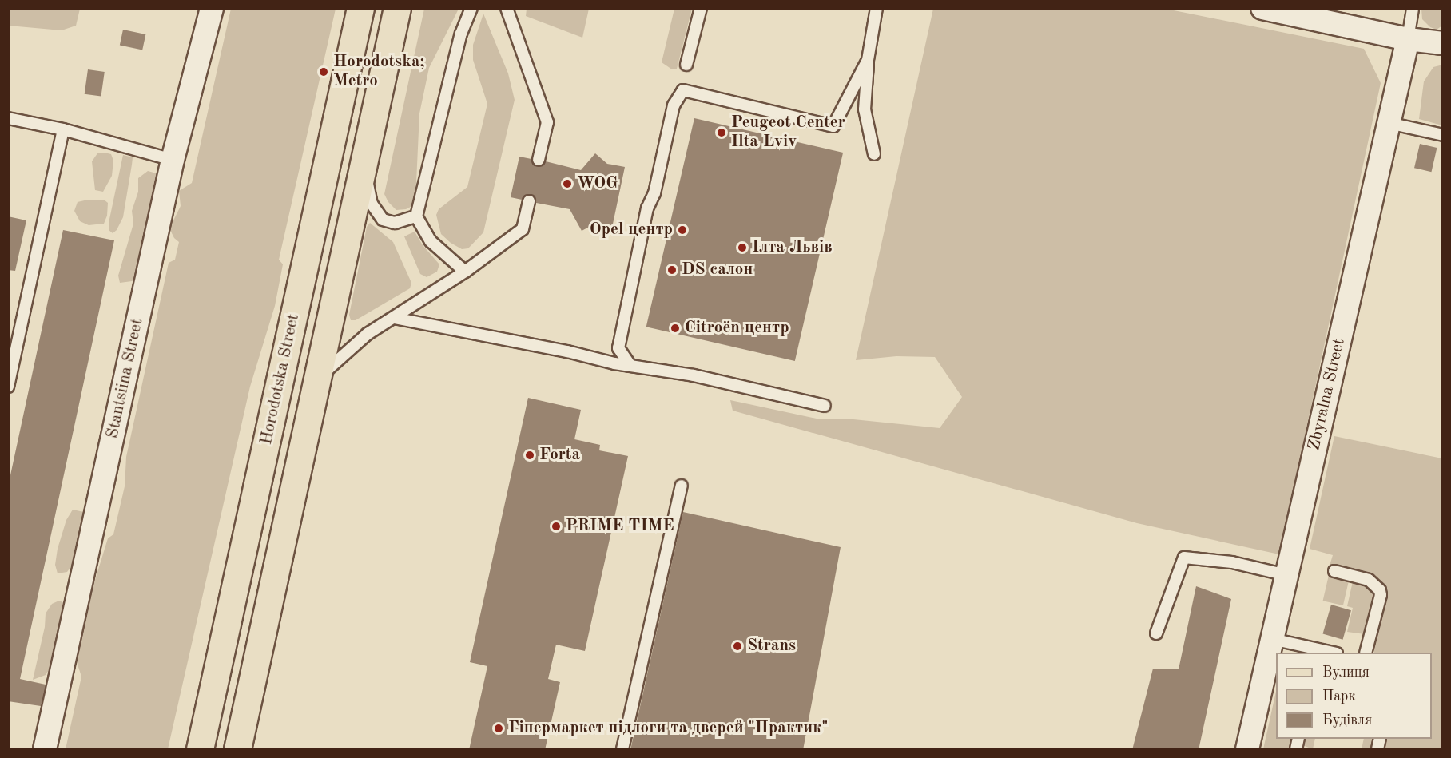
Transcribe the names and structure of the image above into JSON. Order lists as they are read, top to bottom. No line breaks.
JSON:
{"streets":{"main road":["Horodotska Street"],"street":["Stantsiina Street","Zbyralna Street"]},"places":["Horodotska; Metro","Peugeot Center Ilta Lviv","WOG","Opel центр","Ілта Львів","DS салон","Citroën центр","Forta","PRIME TIME","Strans","Гіпермаркет підлоги та дверей \"Практик\""],"legend":["Вулиця","Парк","Будівля"]}
